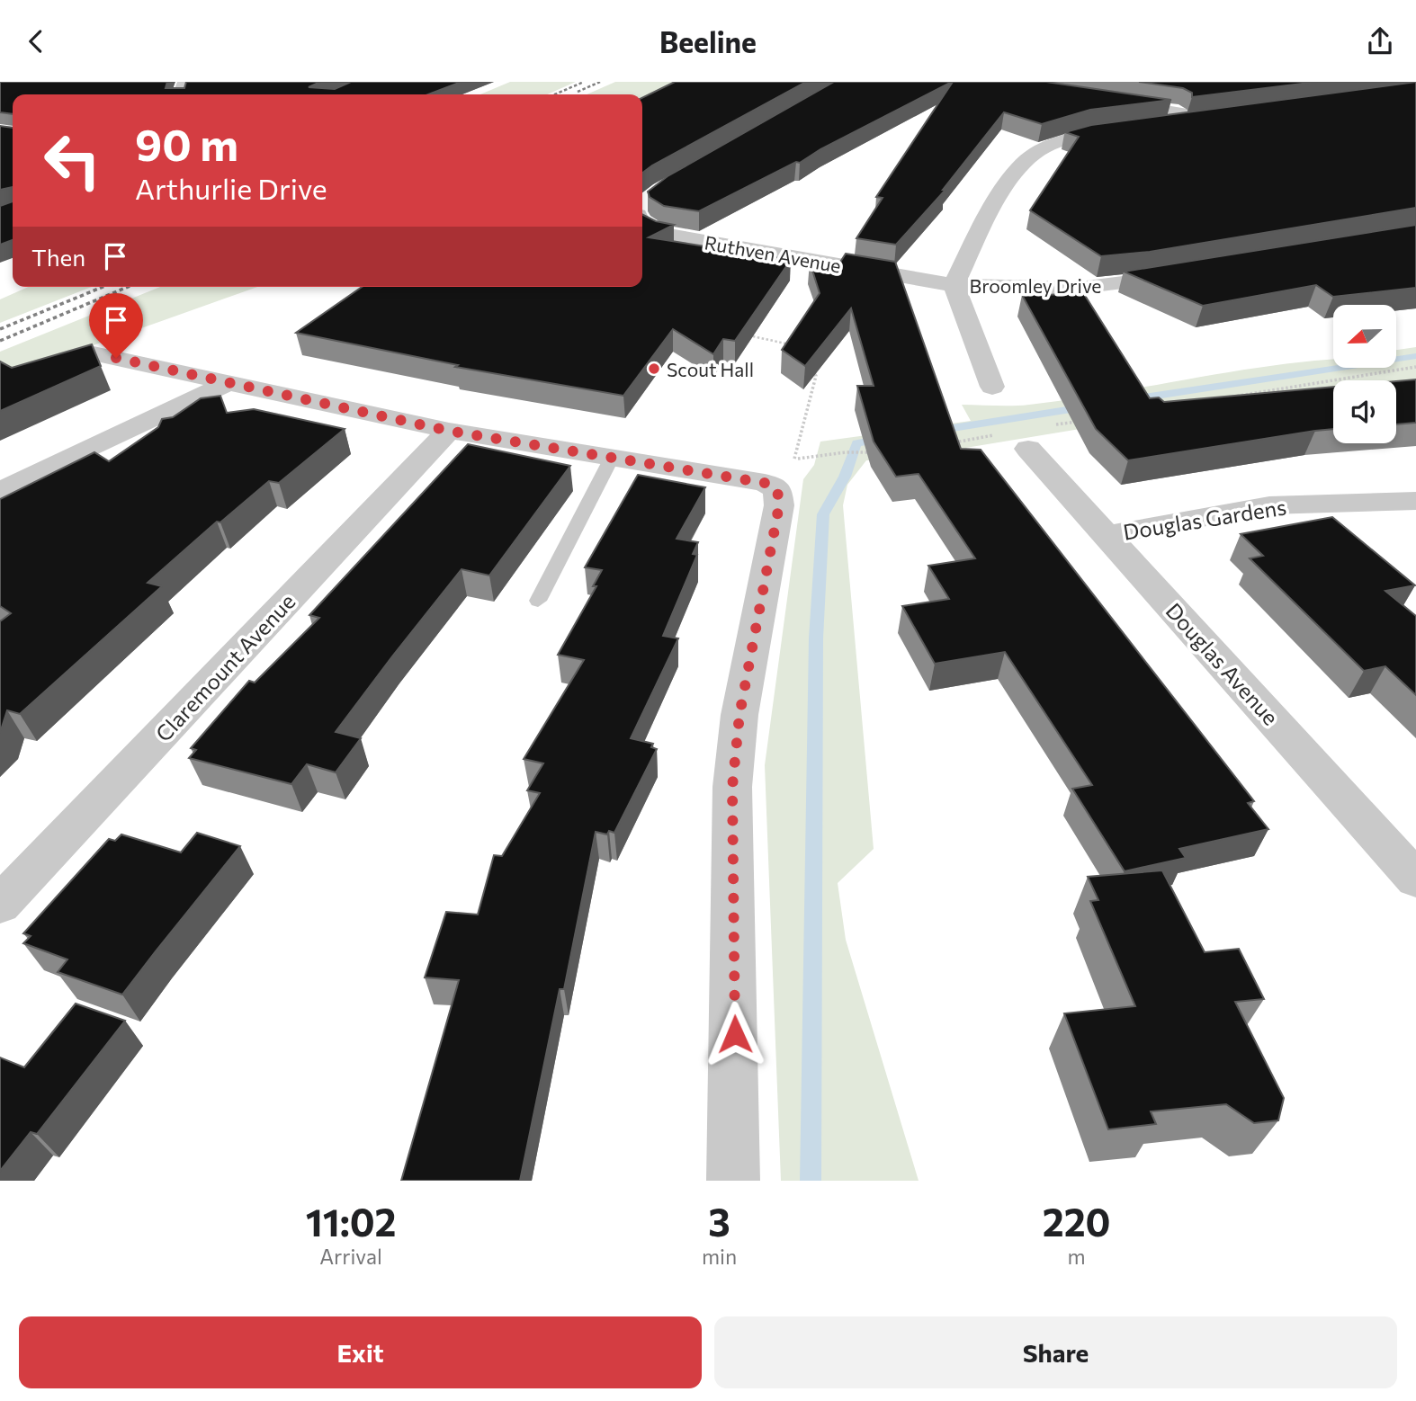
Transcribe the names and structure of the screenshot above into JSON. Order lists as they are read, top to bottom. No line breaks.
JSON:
{"streets":{"street":["Ruthven Avenue","Broomley Drive","Douglas Gardens","Douglas Avenue","Claremount Avenue"]},"crossings":[["Ruthven Avenue","Broomley Drive"],["Douglas Gardens","Douglas Avenue"]],"places":["Scout Hall"],"north":"left","page":{"header":"Beeline","turn":["90 m","Arthurlie Drive"],"then":"Then","eta":["11:02","Arrival","3","min","220","m"],"buttons":["Exit","Share"]}}
